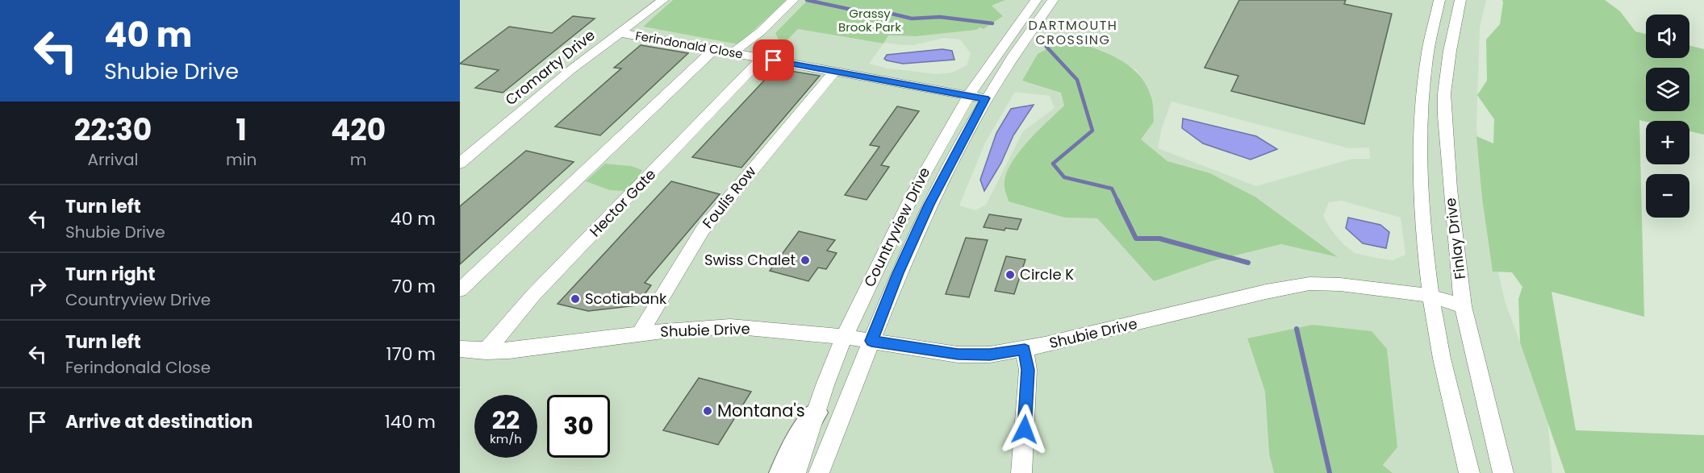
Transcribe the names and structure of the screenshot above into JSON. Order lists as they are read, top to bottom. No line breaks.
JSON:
{"streets":{"street":["Ferindonald Close","Cromarty Drive","Foulis Row","Hector Gate","Countryview Drive","Finlay Drive","Shubie Drive"]},"crossings":[["Ferindonald Close","Cromarty Drive"],["Ferindonald Close","Foulis Row"],["Ferindonald Close","Hector Gate"],["Ferindonald Close","Countryview Drive"],["Foulis Row","Shubie Drive"],["Hector Gate","Shubie Drive"],["Countryview Drive","Shubie Drive"],["Finlay Drive","Shubie Drive"]],"districts":["DARTMOUTH CROSSING"],"parks":["Grassy Brook Park"],"places":["Swiss Chalet","Circle K","Scotiabank","Montana's"],"page":{"turn":["40 m","Shubie Drive"],"map_buttons":["+","−"],"eta":["22:30","Arrival","1","min","420","m"],"list":[{"name":"Turn left","note":"Shubie Drive","value":"40 m"},{"name":"Turn right","note":"Countryview Drive","value":"70 m"},{"name":"Turn left","note":"Ferindonald Close","value":"170 m"},{"name":"Arrive at destination","value":"140 m"}],"speed":"22 km/h","limit":"30"}}
